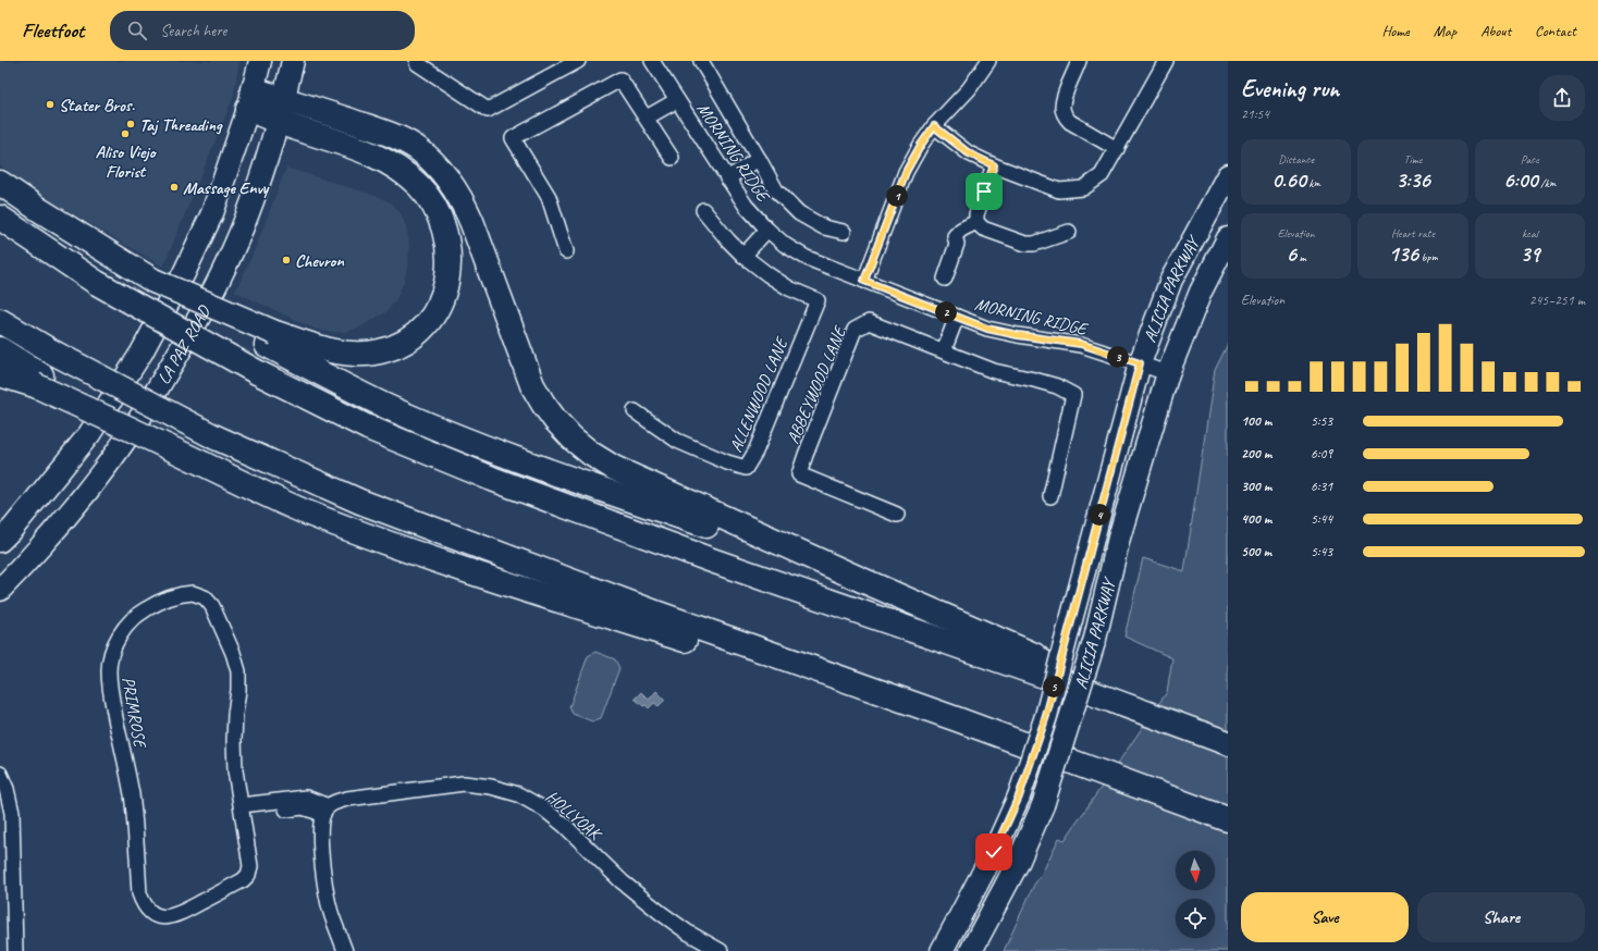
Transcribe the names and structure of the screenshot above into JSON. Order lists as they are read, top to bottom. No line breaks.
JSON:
{"streets":{"main road":["ALICIA PARKWAY","LA PAZ ROAD"],"street":["MORNING RIDGE","ABBEYWOOD LANE","ALLENWOOD LANE","PRIMROSE","HOLLYOAK"]},"crossings":[["MORNING RIDGE","ALICIA PARKWAY"]],"places":["Stater Bros.","Taj Threading","Aliso Viejo Florist","Massage Envy","Chevron"],"north":"bottom","page":{"header":"Fleetfoot","search":"Search here","nav":["Home","Map","About","Contact"],"heading":["Evening run","21:54"],"stats":[["Distance","0.60 km"],["Time","3:36"],["Pace","6:00 /km"],["Elevation","6 m"],["Heart rate","136 bpm"],["kcal","39"]],"pins":["1","2","3","4","5"],"chart":["Elevation","245–251 m"],"list":[{"name":"100 m","note":"5:53"},{"name":"200 m","note":"6:09"},{"name":"300 m","note":"6:31"},{"name":"400 m","note":"5:44"},{"name":"500 m","note":"5:43"}],"buttons":["Save","Share"]}}
